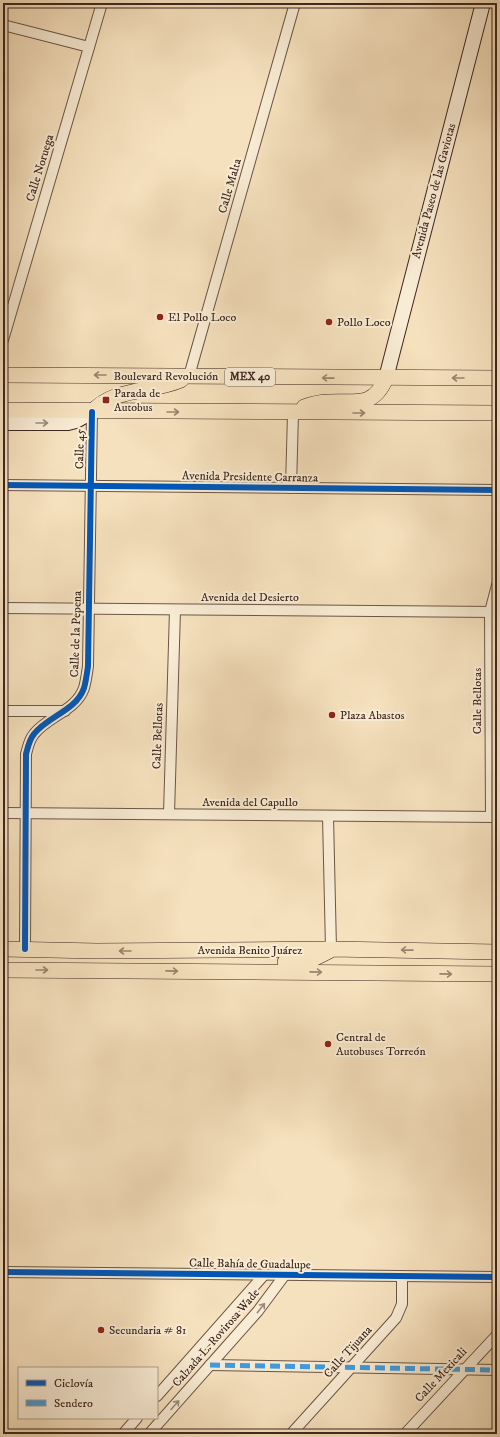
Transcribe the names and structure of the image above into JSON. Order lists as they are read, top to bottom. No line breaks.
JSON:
{"streets":{"main road":["Boulevard Revolución","MEX 40","Avenida Benito Juárez"],"street":["Calle Noruega","Calle Malta","Avenida Paseo de las Gaviotas","Calle 45","Avenida Presidente Carranza","Avenida del Desierto","Calle de la Pepena","Calle Bellotas","Avenida del Capullo","Calle Bahía de Guadalupe","Calzada L. Rovirosa Wade","Calle Tijuana","Calle Mexicali"]},"crossings":[["Calle Malta","Boulevard Revolución"],["Avenida Paseo de las Gaviotas","Boulevard Revolución"],["Calle 45","Avenida Presidente Carranza"],["Calle 45","Calle de la Pepena"],["Avenida Presidente Carranza","Calle de la Pepena"],["Avenida del Desierto","Calle de la Pepena"],["Avenida del Desierto","Calle Bellotas"],["Calle de la Pepena","Avenida del Capullo"],["Calle de la Pepena","Avenida Benito Juárez"],["Calle Bellotas","Avenida del Capullo"],["Calle Bahía de Guadalupe","Calzada L. Rovirosa Wade"],["Calle Bahía de Guadalupe","Calle Tijuana"]],"places":{"other":["El Pollo Loco","Pollo Loco","Plaza Abastos","Central de Autobuses Torreón","Secundaria # 81"],"transit":["Parada de Autobus"]},"legend":["Ciclovía","Sendero"]}
